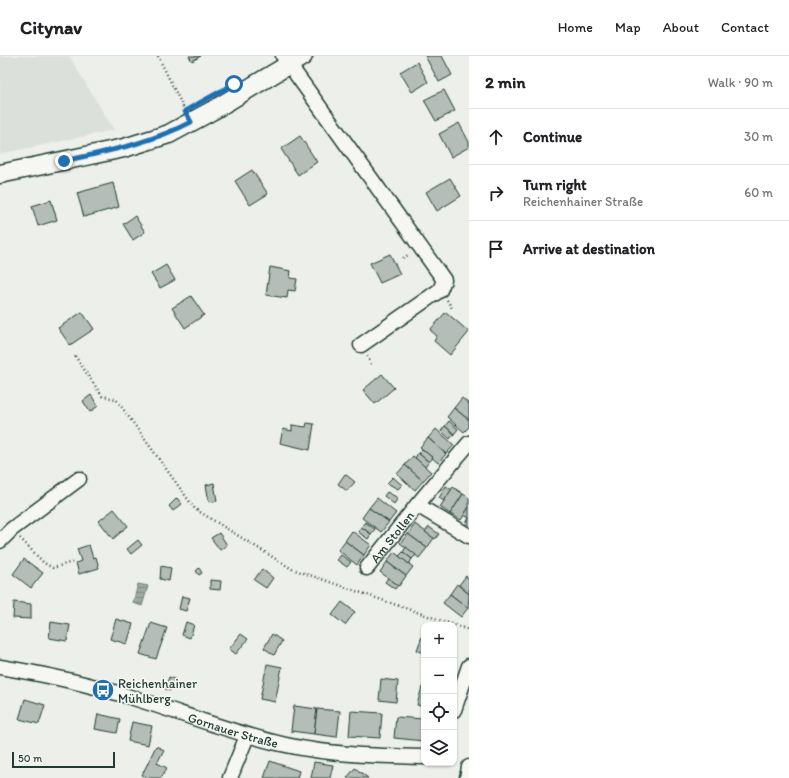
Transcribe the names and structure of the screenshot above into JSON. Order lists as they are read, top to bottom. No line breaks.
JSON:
{"streets":{"street":["Am Stollen","Gornauer Straße"]},"places":{"bus stop":["Reichenhainer Mühlberg"]},"scale_bar":"50 m","page":{"header":"Citynav","nav":["Home","Map","About","Contact"],"heading":["2 min","Walk · 90 m"],"list":[["Continue","30 m"],["Turn right","Reichenhainer Straße","60 m"],"Arrive at destination"],"map_buttons":["+","−"],"scale":"50 m"}}
